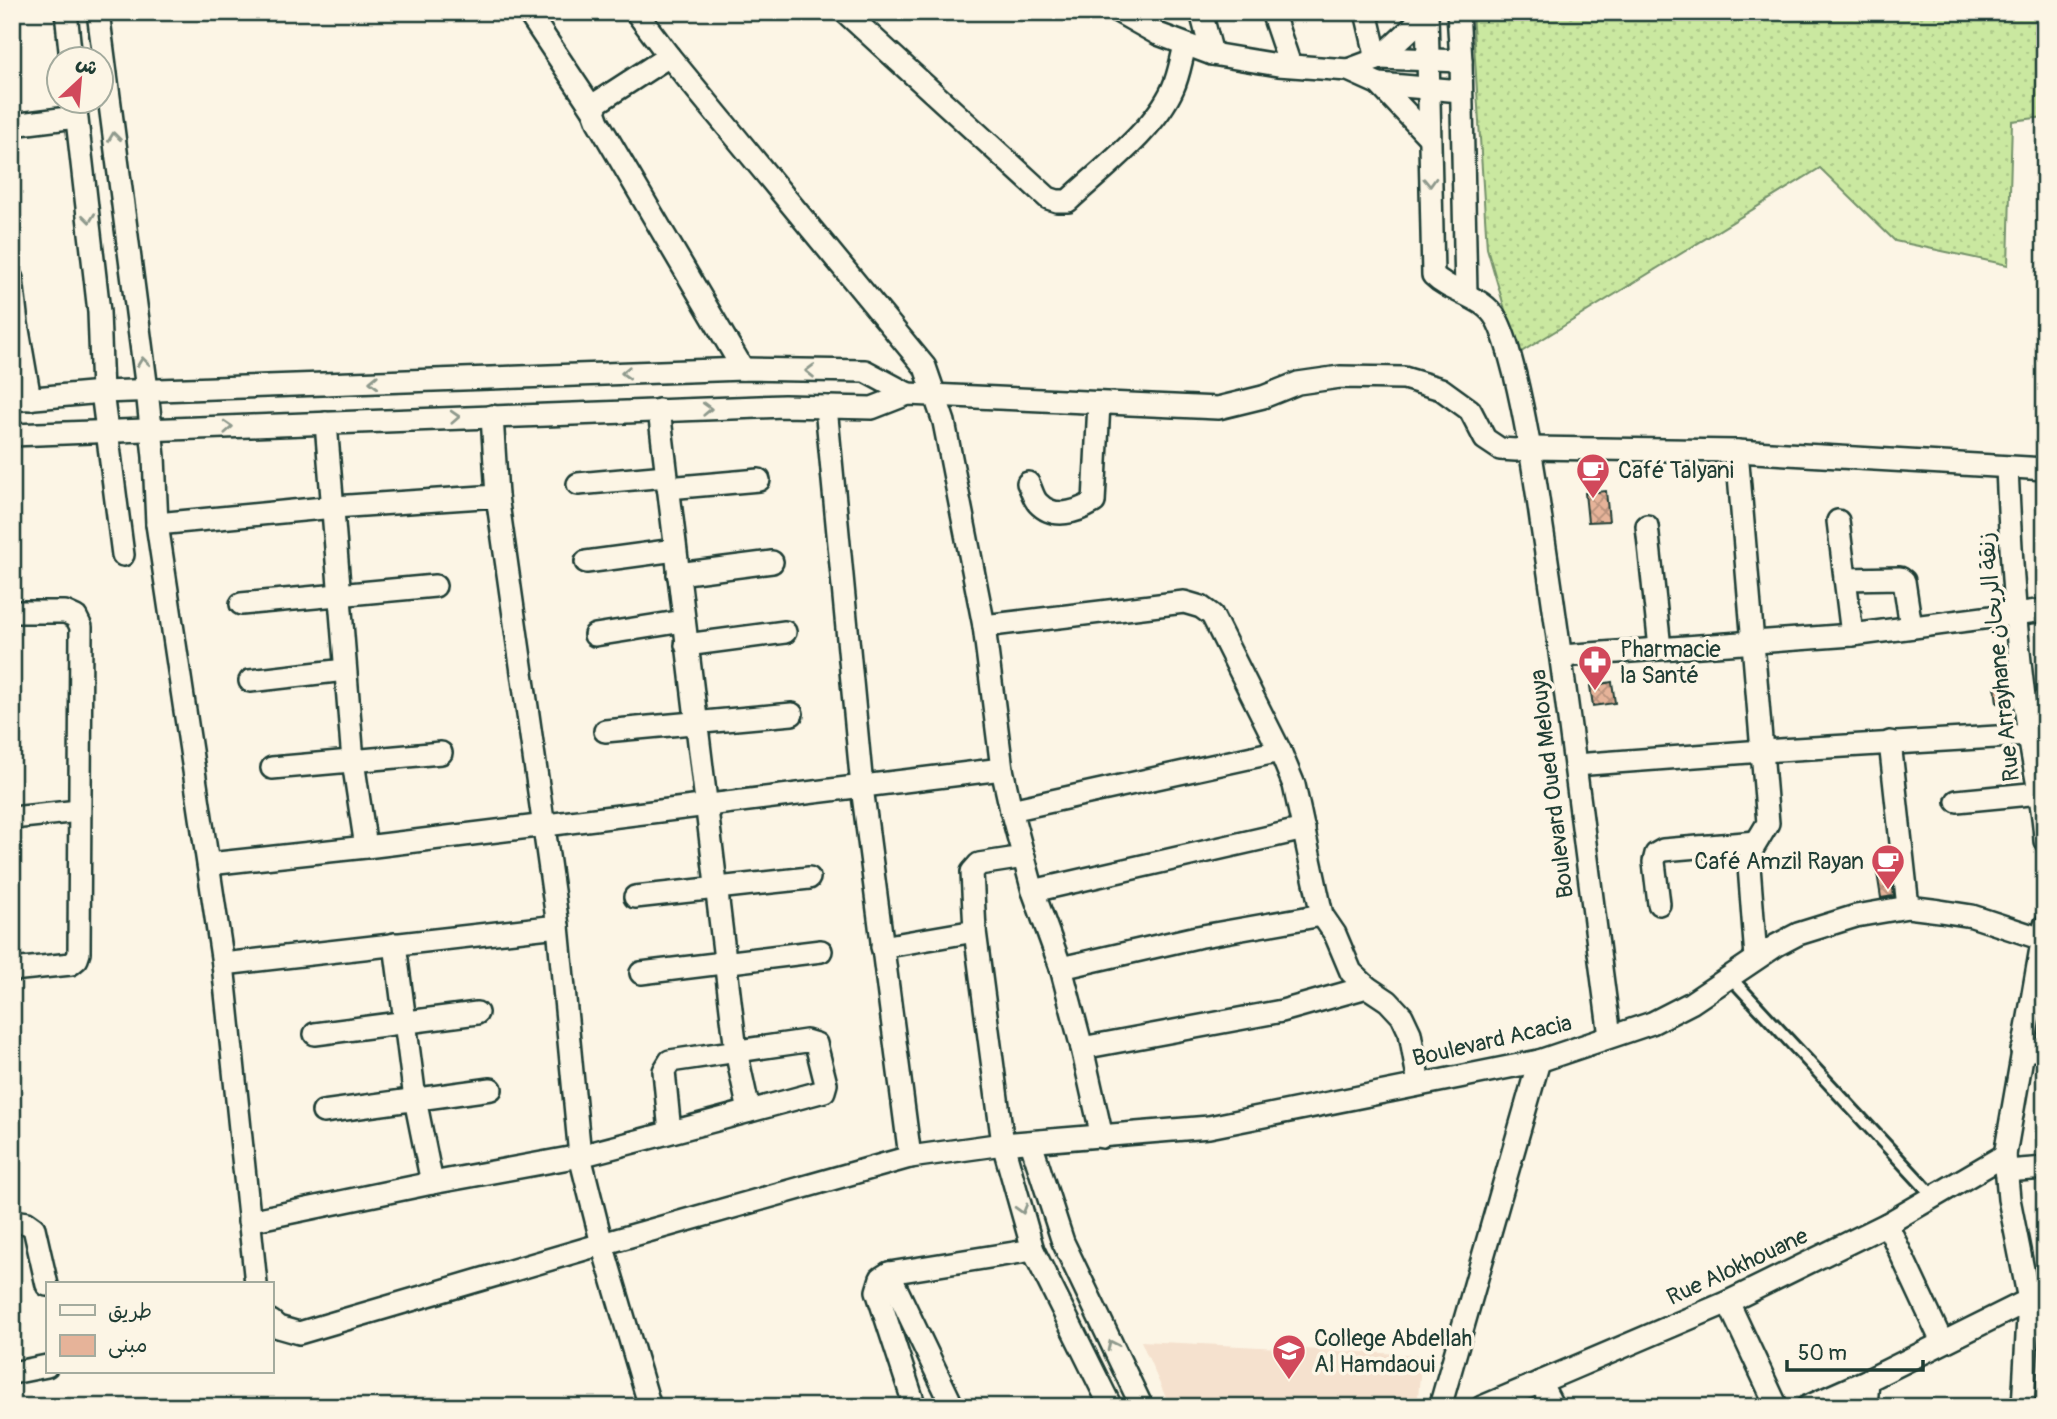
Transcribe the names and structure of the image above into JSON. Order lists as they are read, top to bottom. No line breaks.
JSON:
{"streets":{"street":["Rue Arrayhane زنقة الريحان","Boulevard Oued Melouya","Boulevard Acacia","Rue Alokhouane"]},"crossings":[["Boulevard Oued Melouya","Boulevard Acacia"]],"places":{"cafe":["Café Talyani","Café Amzil Rayan"],"pharmacy":["Pharmacie la Santé"],"school or university":["College Abdellah Al Hamdaoui"]},"legend":["طريق","مبنى"],"scale_bar":"50 m","north":"top right"}
